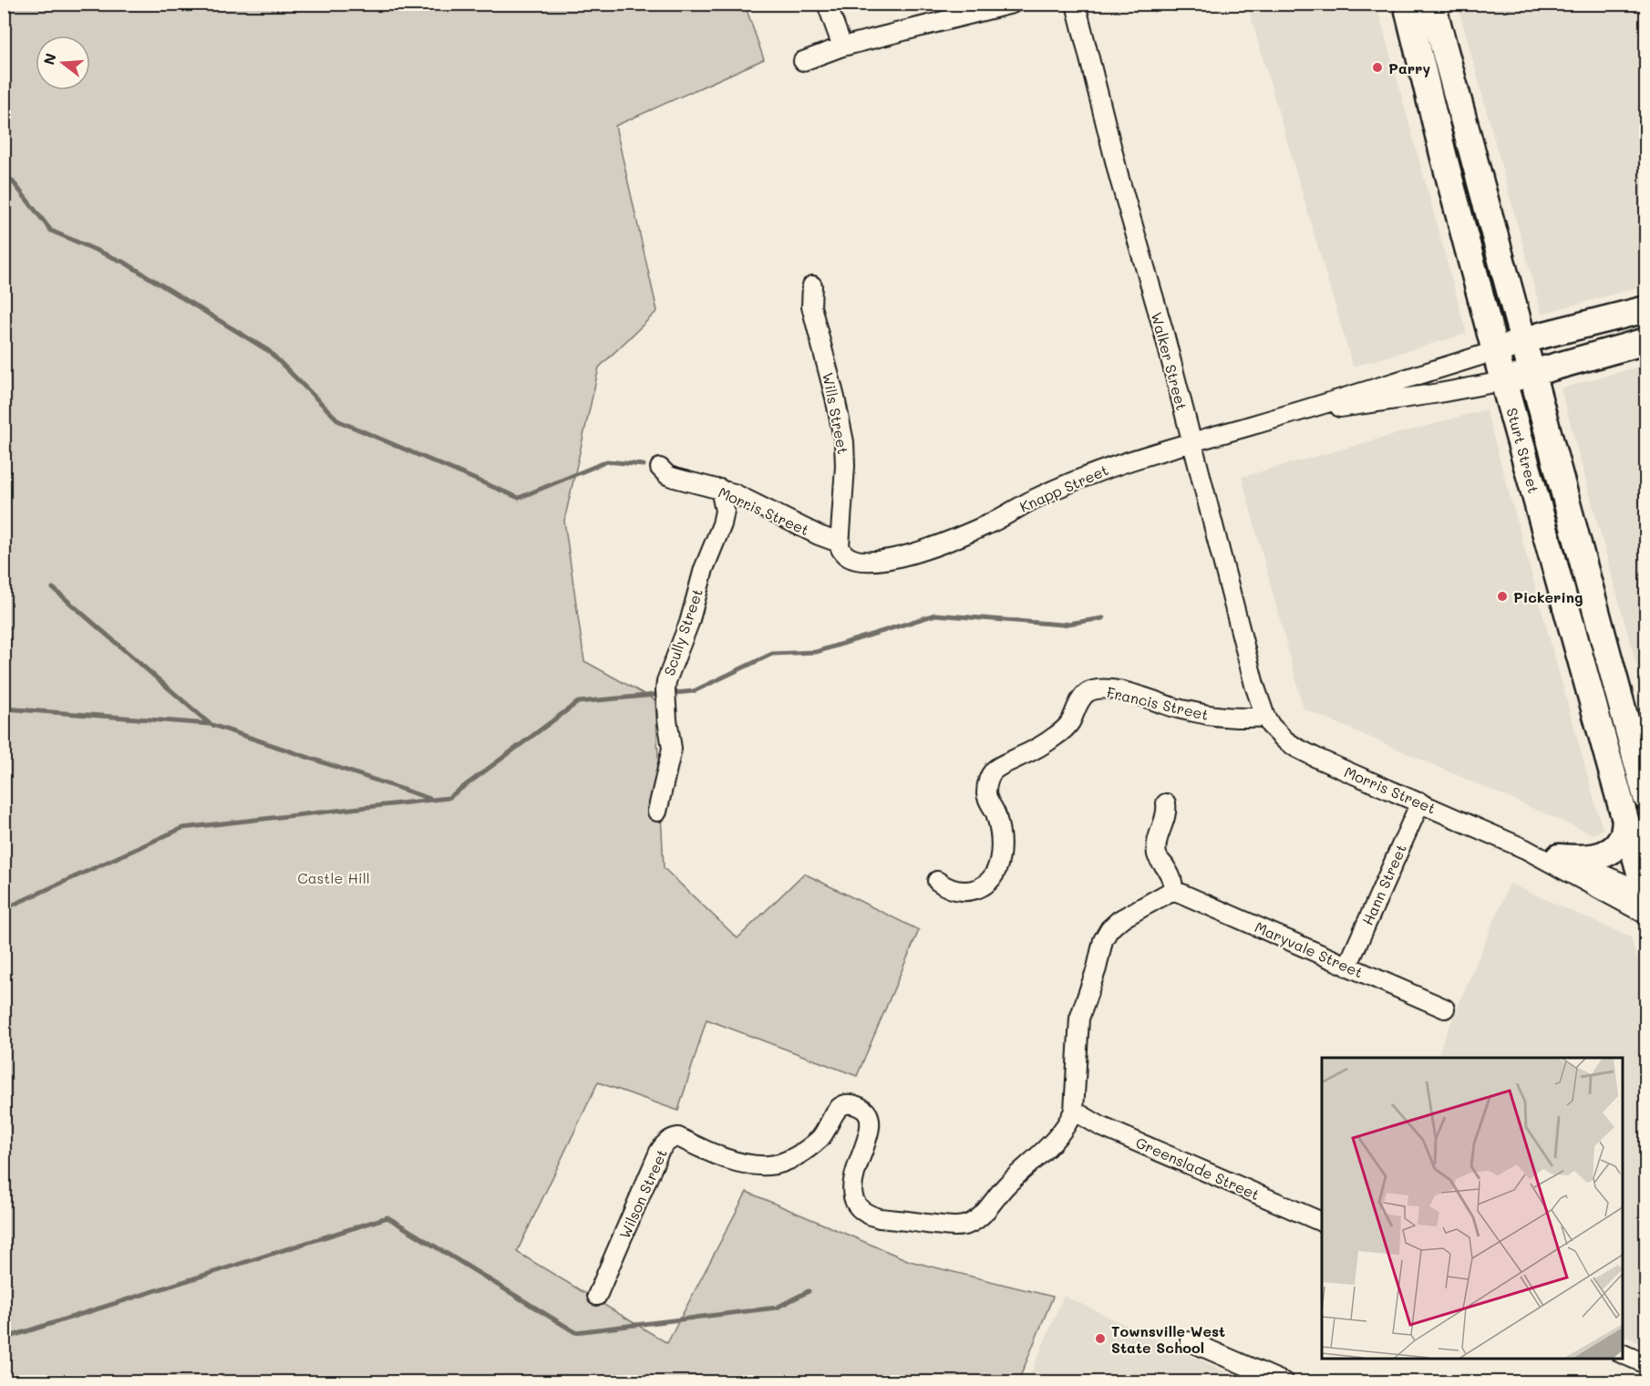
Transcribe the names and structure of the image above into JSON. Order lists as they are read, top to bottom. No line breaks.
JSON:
{"streets":{"main road":["Sturt Street"],"street":["Walker Street","Wills Street","Knapp Street","Morris Street","Scully Street","Francis Street","Hann Street","Maryvale Street","Greenslade Street","Wilson Street"]},"crossings":[["Walker Street","Knapp Street"],["Walker Street","Morris Street"],["Walker Street","Francis Street"],["Wills Street","Knapp Street"],["Wills Street","Morris Street"],["Sturt Street","Knapp Street"],["Sturt Street","Morris Street"],["Knapp Street","Morris Street"],["Morris Street","Scully Street"],["Morris Street","Francis Street"],["Morris Street","Hann Street"],["Hann Street","Maryvale Street"],["Greenslade Street","Wilson Street"]],"parks":["Castle Hill"],"places":["Parry","Pickering","Townsville West State School"],"north":"left"}
